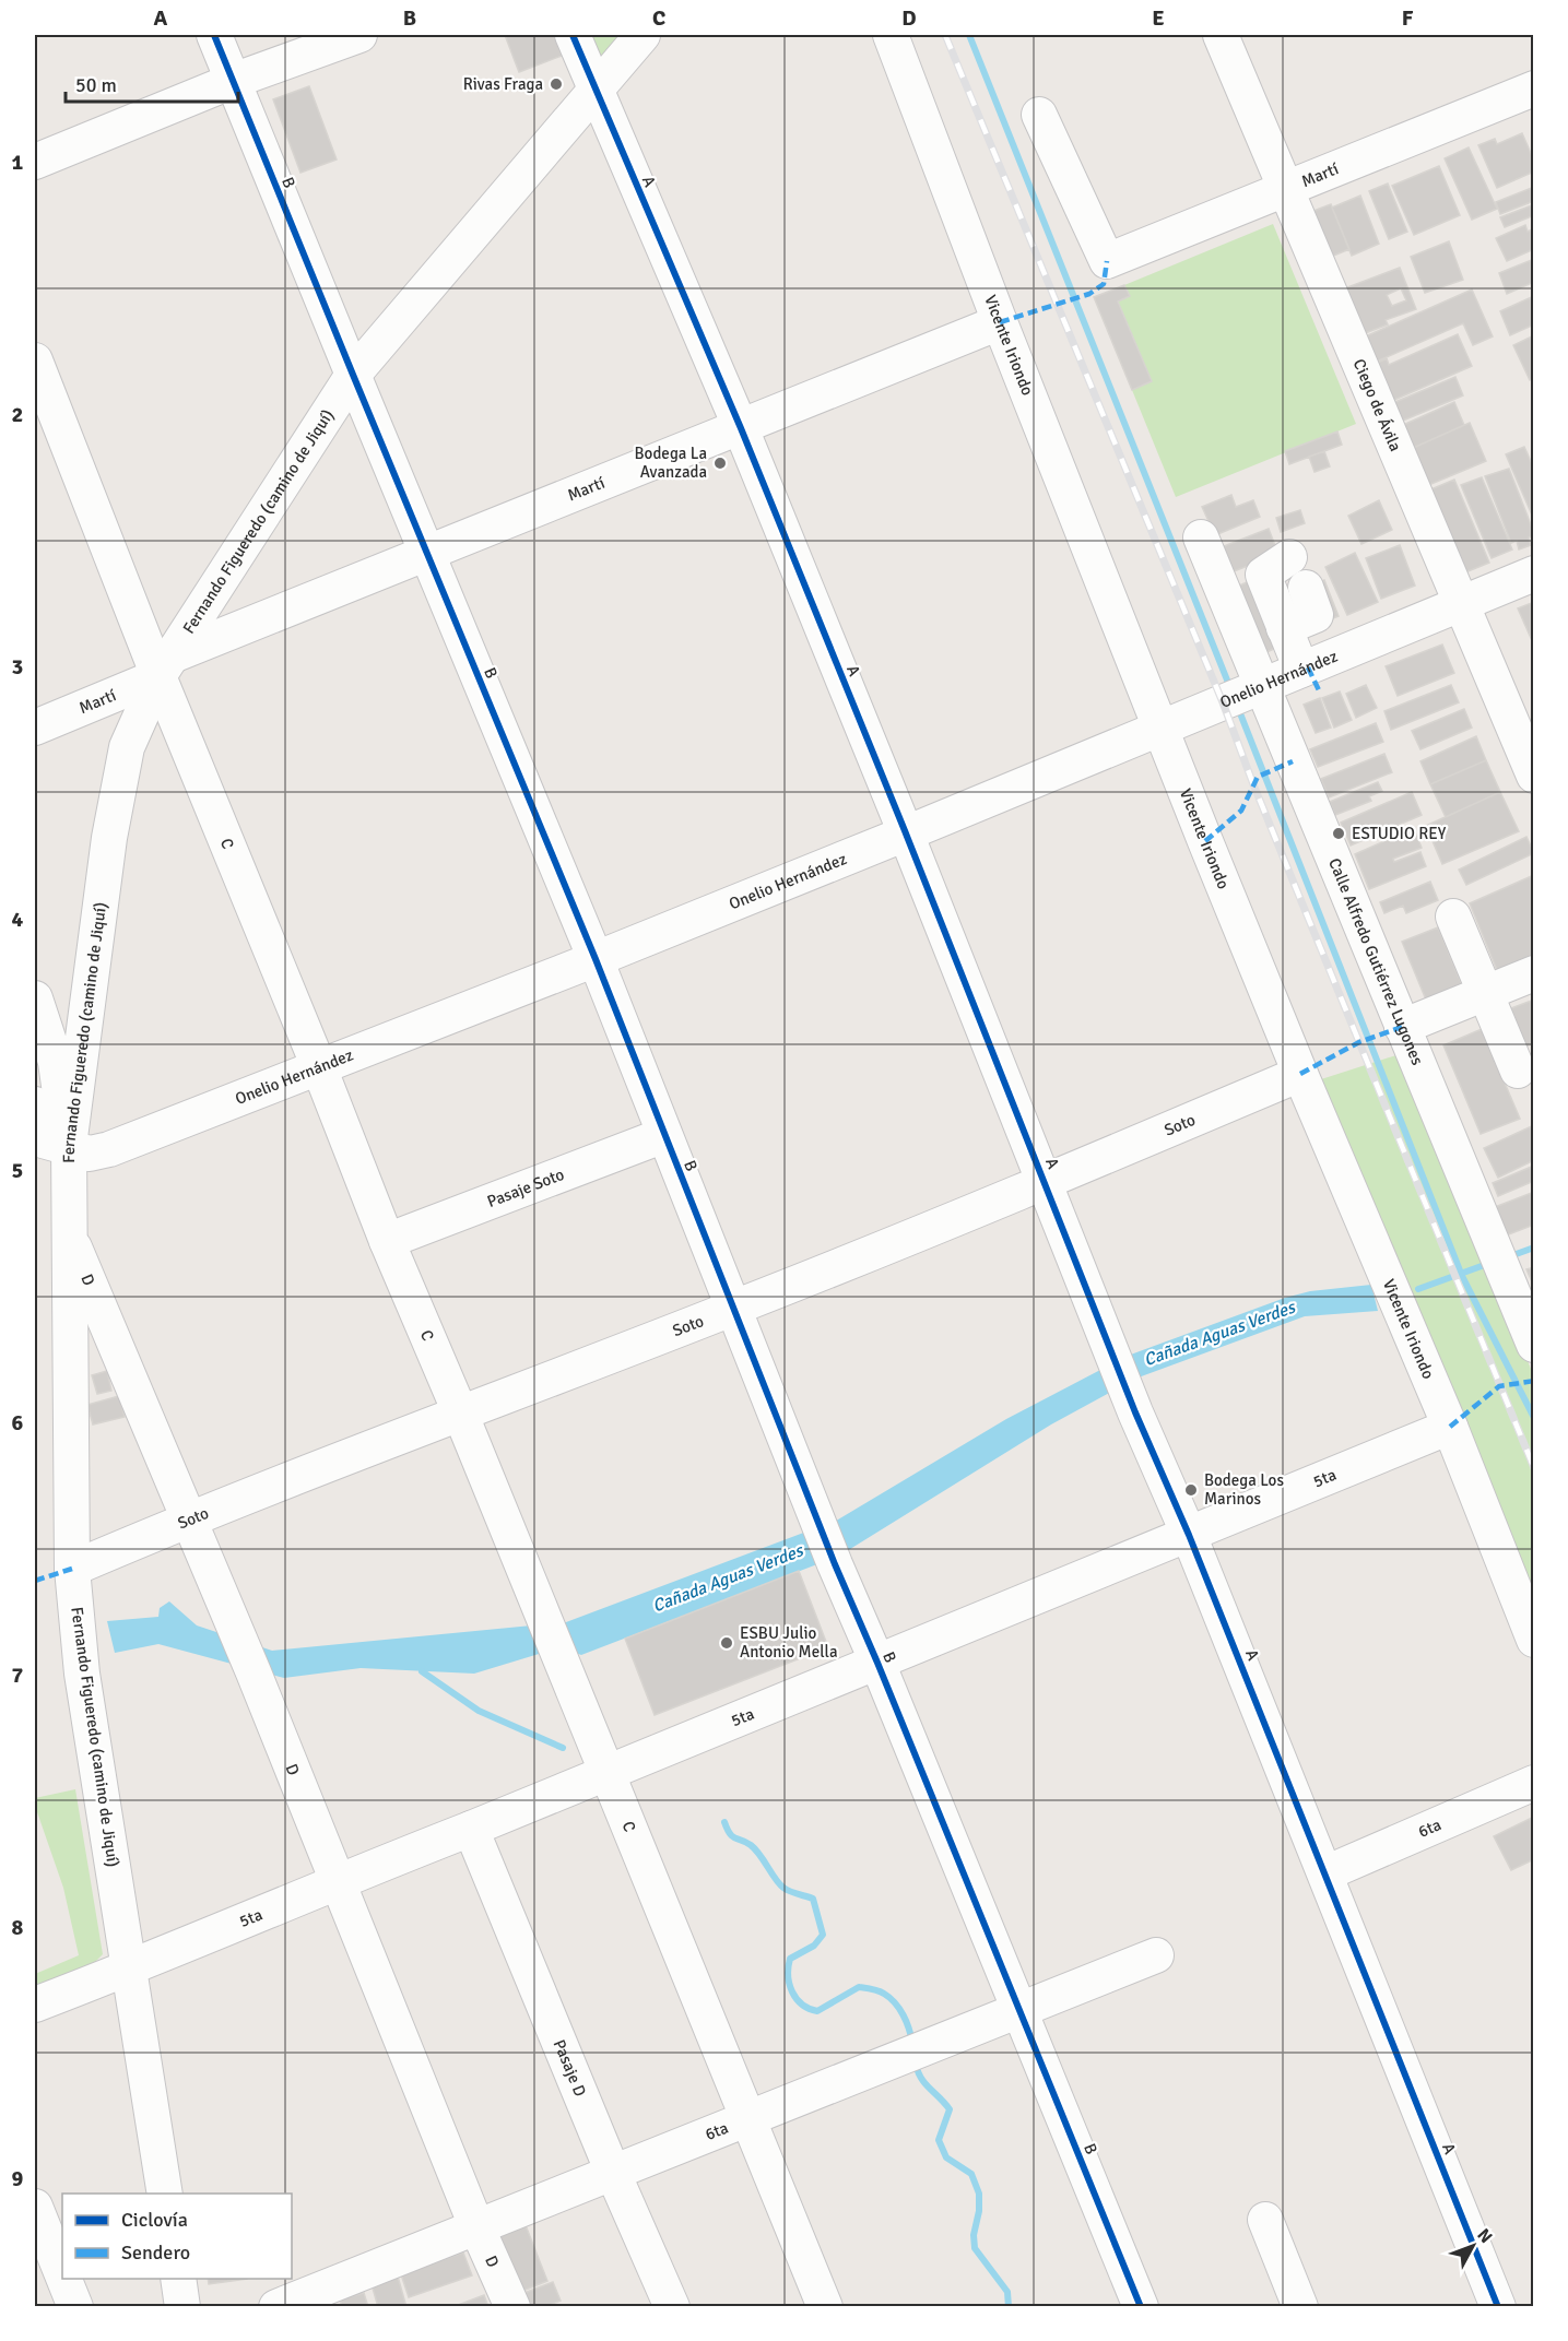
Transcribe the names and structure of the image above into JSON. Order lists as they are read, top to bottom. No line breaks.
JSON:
{"streets":{"street":["Martí","A","B","Vicente Iriondo","Ciego de Ávila","Fernando Figueredo (camino de Jiquí)","Onelio Hernández","C","Calle Alfredo Gutiérrez Lugones","Soto","Pasaje Soto","D","5ta","6ta","Pasaje D"]},"crossings":[["Martí","A"],["Martí","B"],["Martí","Vicente Iriondo"],["Martí","Ciego de Ávila"],["Martí","Fernando Figueredo (camino de Jiquí)"],["Martí","C"],["A","Fernando Figueredo (camino de Jiquí)"],["A","Onelio Hernández"],["A","Soto"],["A","5ta"],["A","6ta"],["B","Fernando Figueredo (camino de Jiquí)"],["B","Onelio Hernández"],["B","Soto"],["B","Pasaje Soto"],["B","5ta"],["B","6ta"],["Vicente Iriondo","Onelio Hernández"],["Vicente Iriondo","Soto"],["Vicente Iriondo","5ta"],["Ciego de Ávila","Onelio Hernández"],["Fernando Figueredo (camino de Jiquí)","Onelio Hernández"],["Fernando Figueredo (camino de Jiquí)","C"],["Fernando Figueredo (camino de Jiquí)","Soto"],["Fernando Figueredo (camino de Jiquí)","D"],["Fernando Figueredo (camino de Jiquí)","5ta"],["Onelio Hernández","C"],["Onelio Hernández","Calle Alfredo Gutiérrez Lugones"],["C","Soto"],["C","Pasaje Soto"],["C","5ta"],["C","6ta"],["Soto","D"],["D","5ta"],["D","6ta"],["5ta","Pasaje D"],["6ta","Pasaje D"]],"water":["Cañada Aguas Verdes"],"places":["Rivas Fraga","Bodega La Avanzada","ESTUDIO REY","Bodega Los Marinos","ESBU Julio Antonio Mella"],"legend":["Ciclovía","Sendero"],"scale_bar":"50 m","north":"top right","grid":{"columns":["A","B","C","D","E","F"],"rows":["1","2","3","4","5","6","7","8","9"]}}
